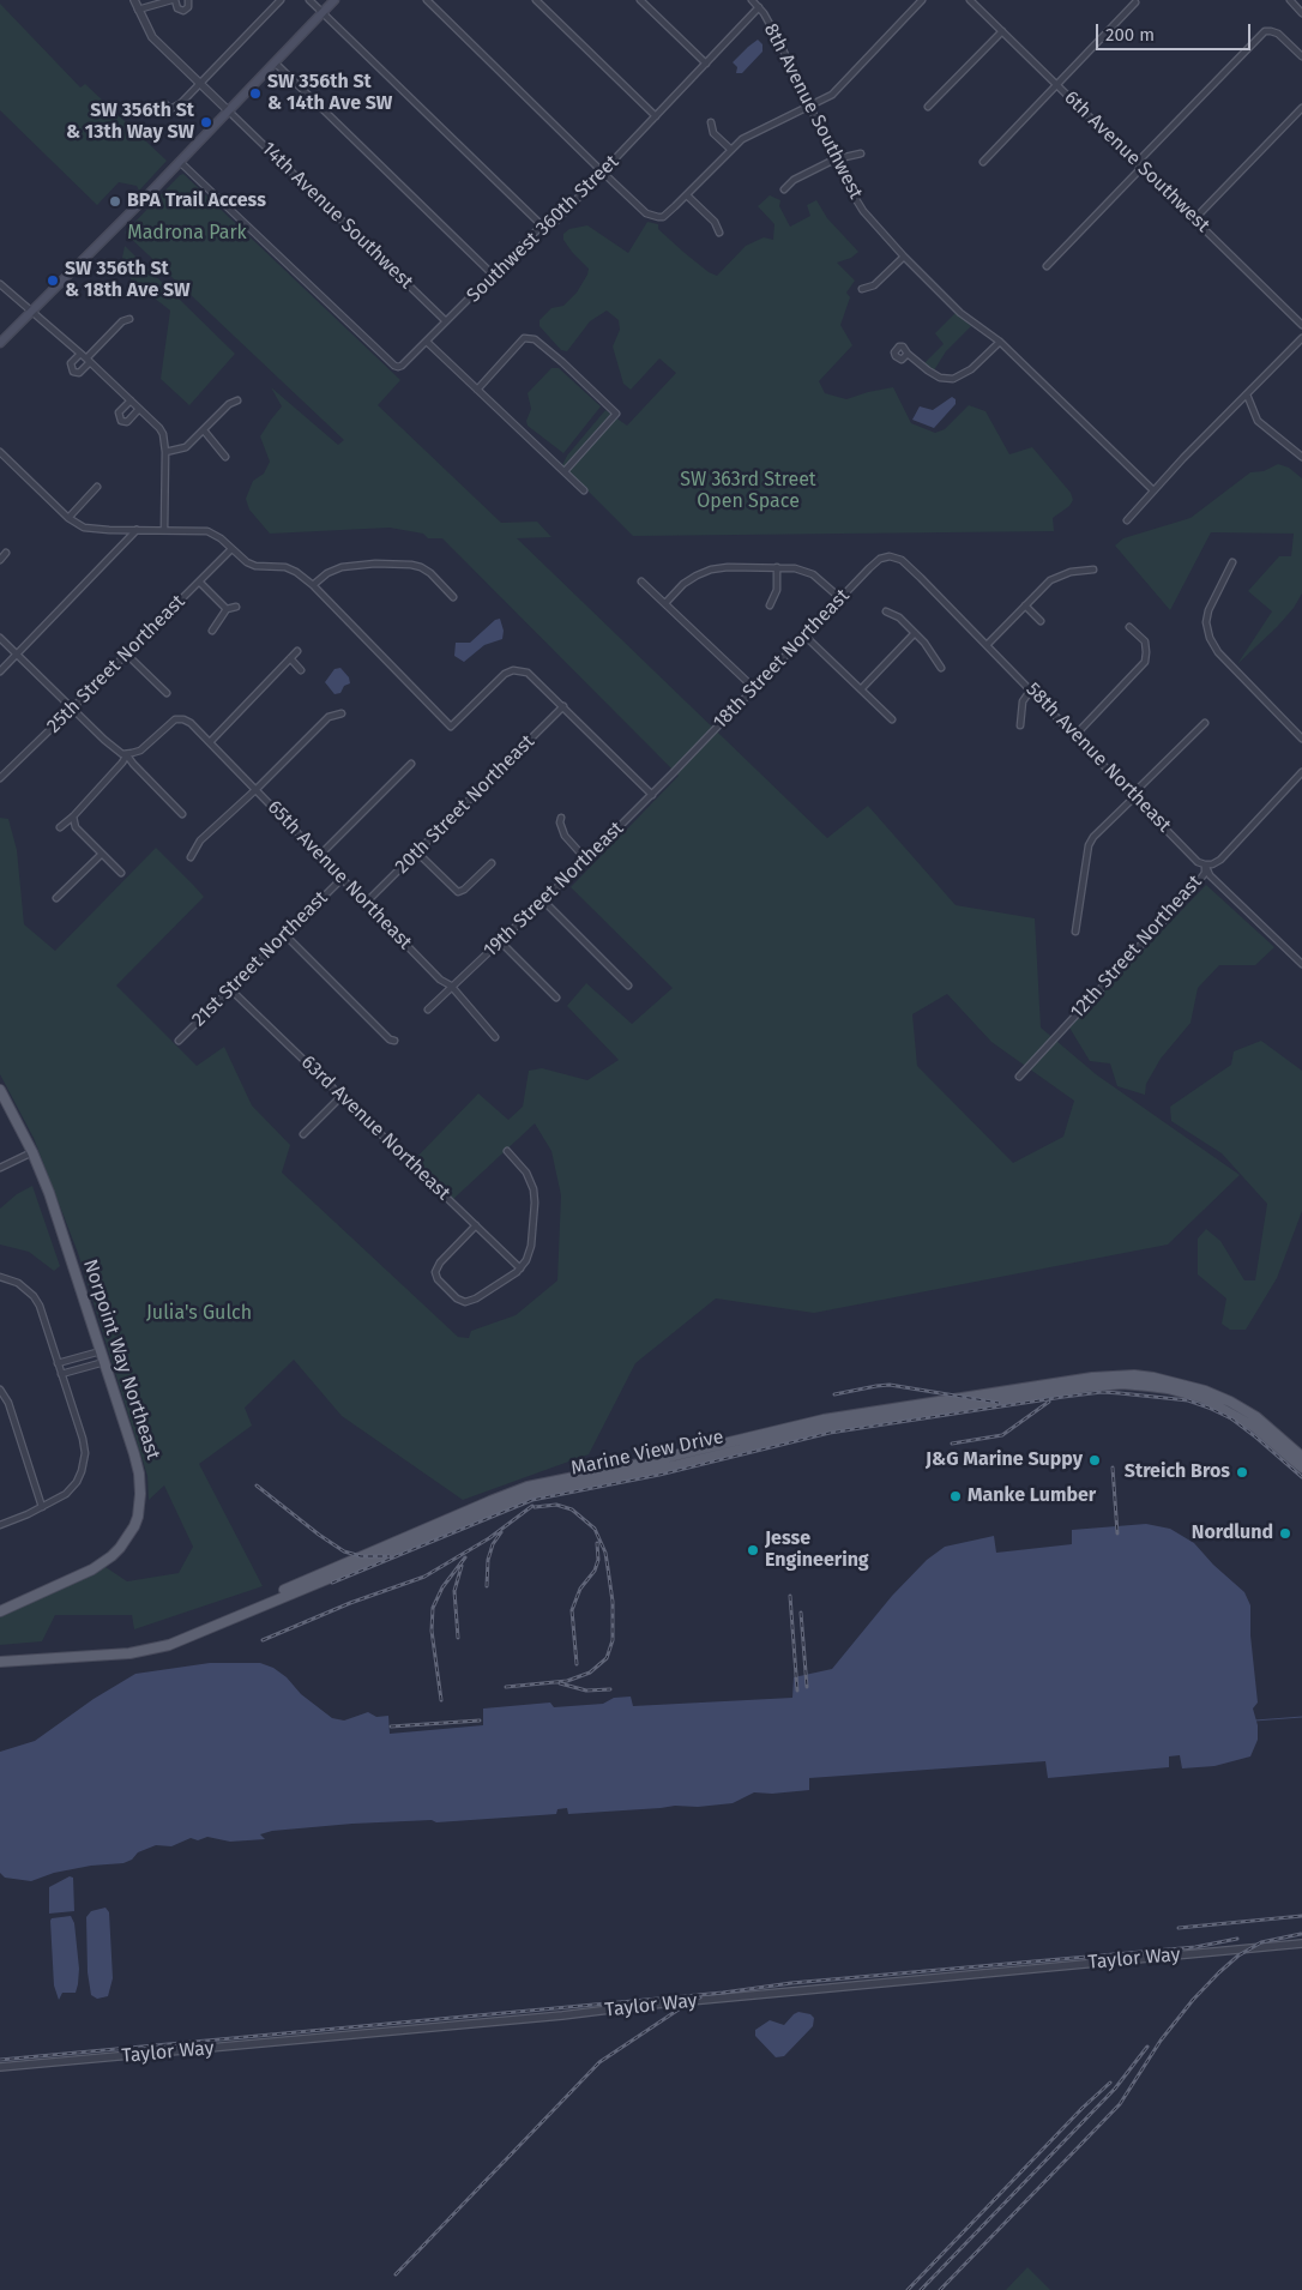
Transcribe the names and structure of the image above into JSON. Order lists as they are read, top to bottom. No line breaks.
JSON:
{"streets":{"main road":["Norpoint Way Northeast","Marine View Drive"],"street":["8th Avenue Southwest","6th Avenue Southwest","14th Avenue Southwest","Southwest 360th Street","18th Street Northeast","25th Street Northeast","58th Avenue Northeast","20th Street Northeast","65th Avenue Northeast","19th Street Northeast","12th Street Northeast","21st Street Northeast","63rd Avenue Northeast","Taylor Way"]},"crossings":[["8th Avenue Southwest","Southwest 360th Street"],["14th Avenue Southwest","Southwest 360th Street"],["18th Street Northeast","58th Avenue Northeast"],["18th Street Northeast","19th Street Northeast"],["58th Avenue Northeast","12th Street Northeast"],["20th Street Northeast","65th Avenue Northeast"],["65th Avenue Northeast","19th Street Northeast"],["65th Avenue Northeast","21st Street Northeast"],["21st Street Northeast","63rd Avenue Northeast"]],"parks":["Madrona Park","SW 363rd Street Open Space","Julia's Gulch"],"places":["SW 356th St & 14th Ave SW","SW 356th St & 13th Way SW","BPA Trail Access","SW 356th St & 18th Ave SW","J&G Marine Suppy","Streich Bros","Manke Lumber","Nordlund","Jesse Engineering"],"scale_bar":"200 m"}
